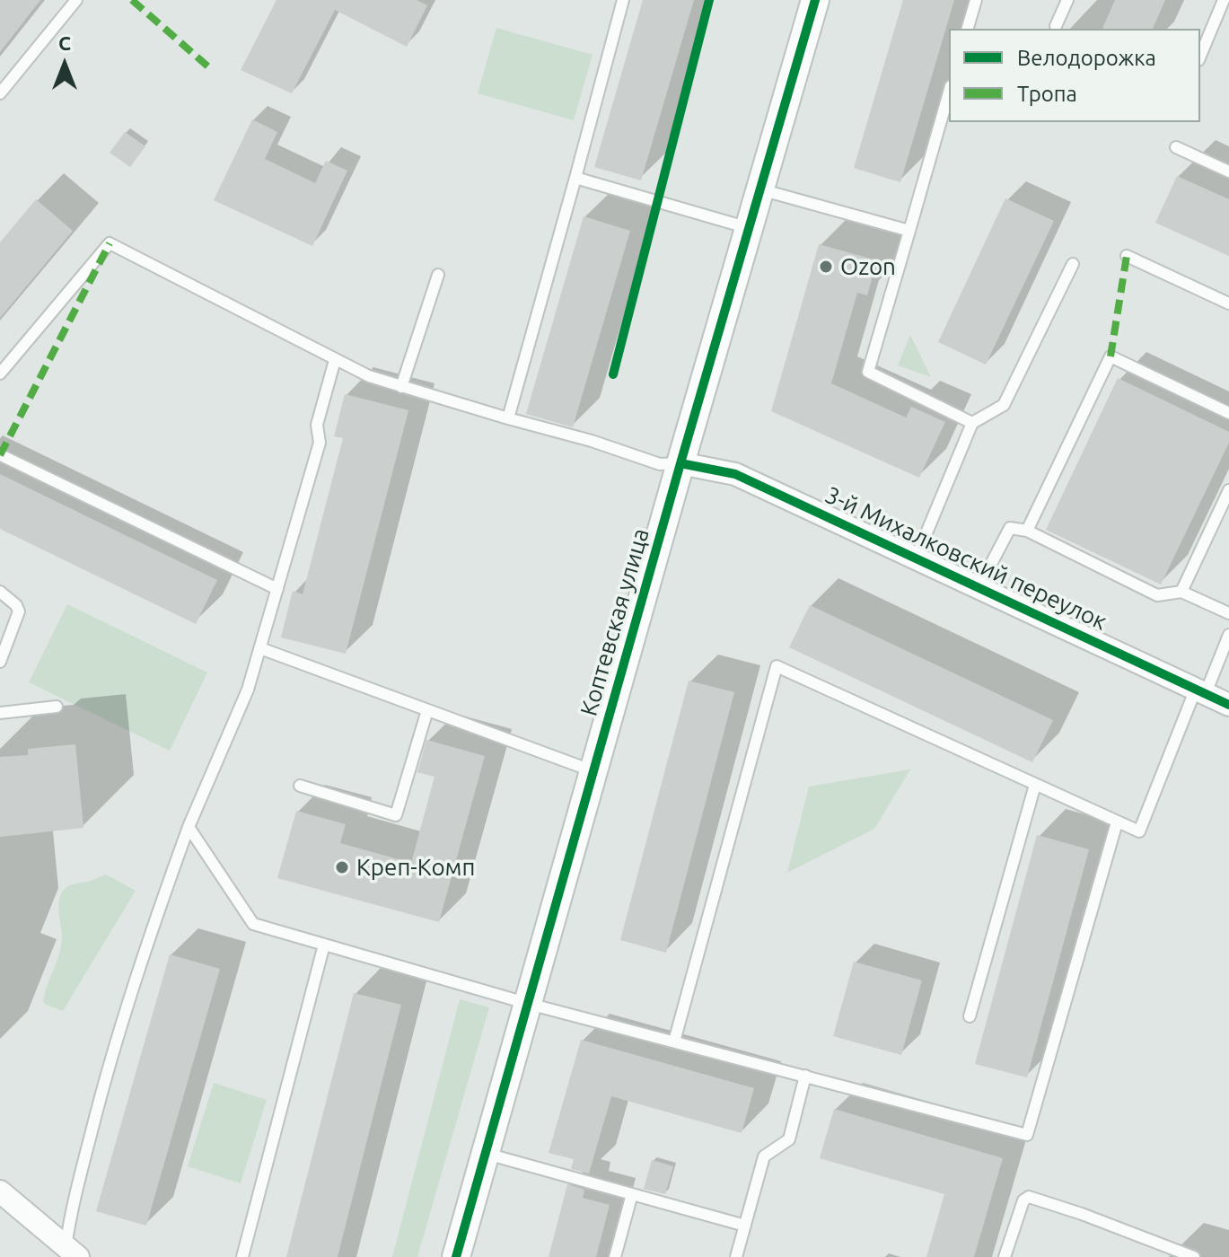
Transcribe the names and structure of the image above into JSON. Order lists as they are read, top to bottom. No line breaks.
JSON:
{"streets":{"street":["3-й Михалковский переулок","Коптевская улица"]},"crossings":[["3-й Михалковский переулок","Коптевская улица"]],"places":["Ozon","Креп-Комп"],"legend":["Велодорожка","Тропа"],"north":"top"}
